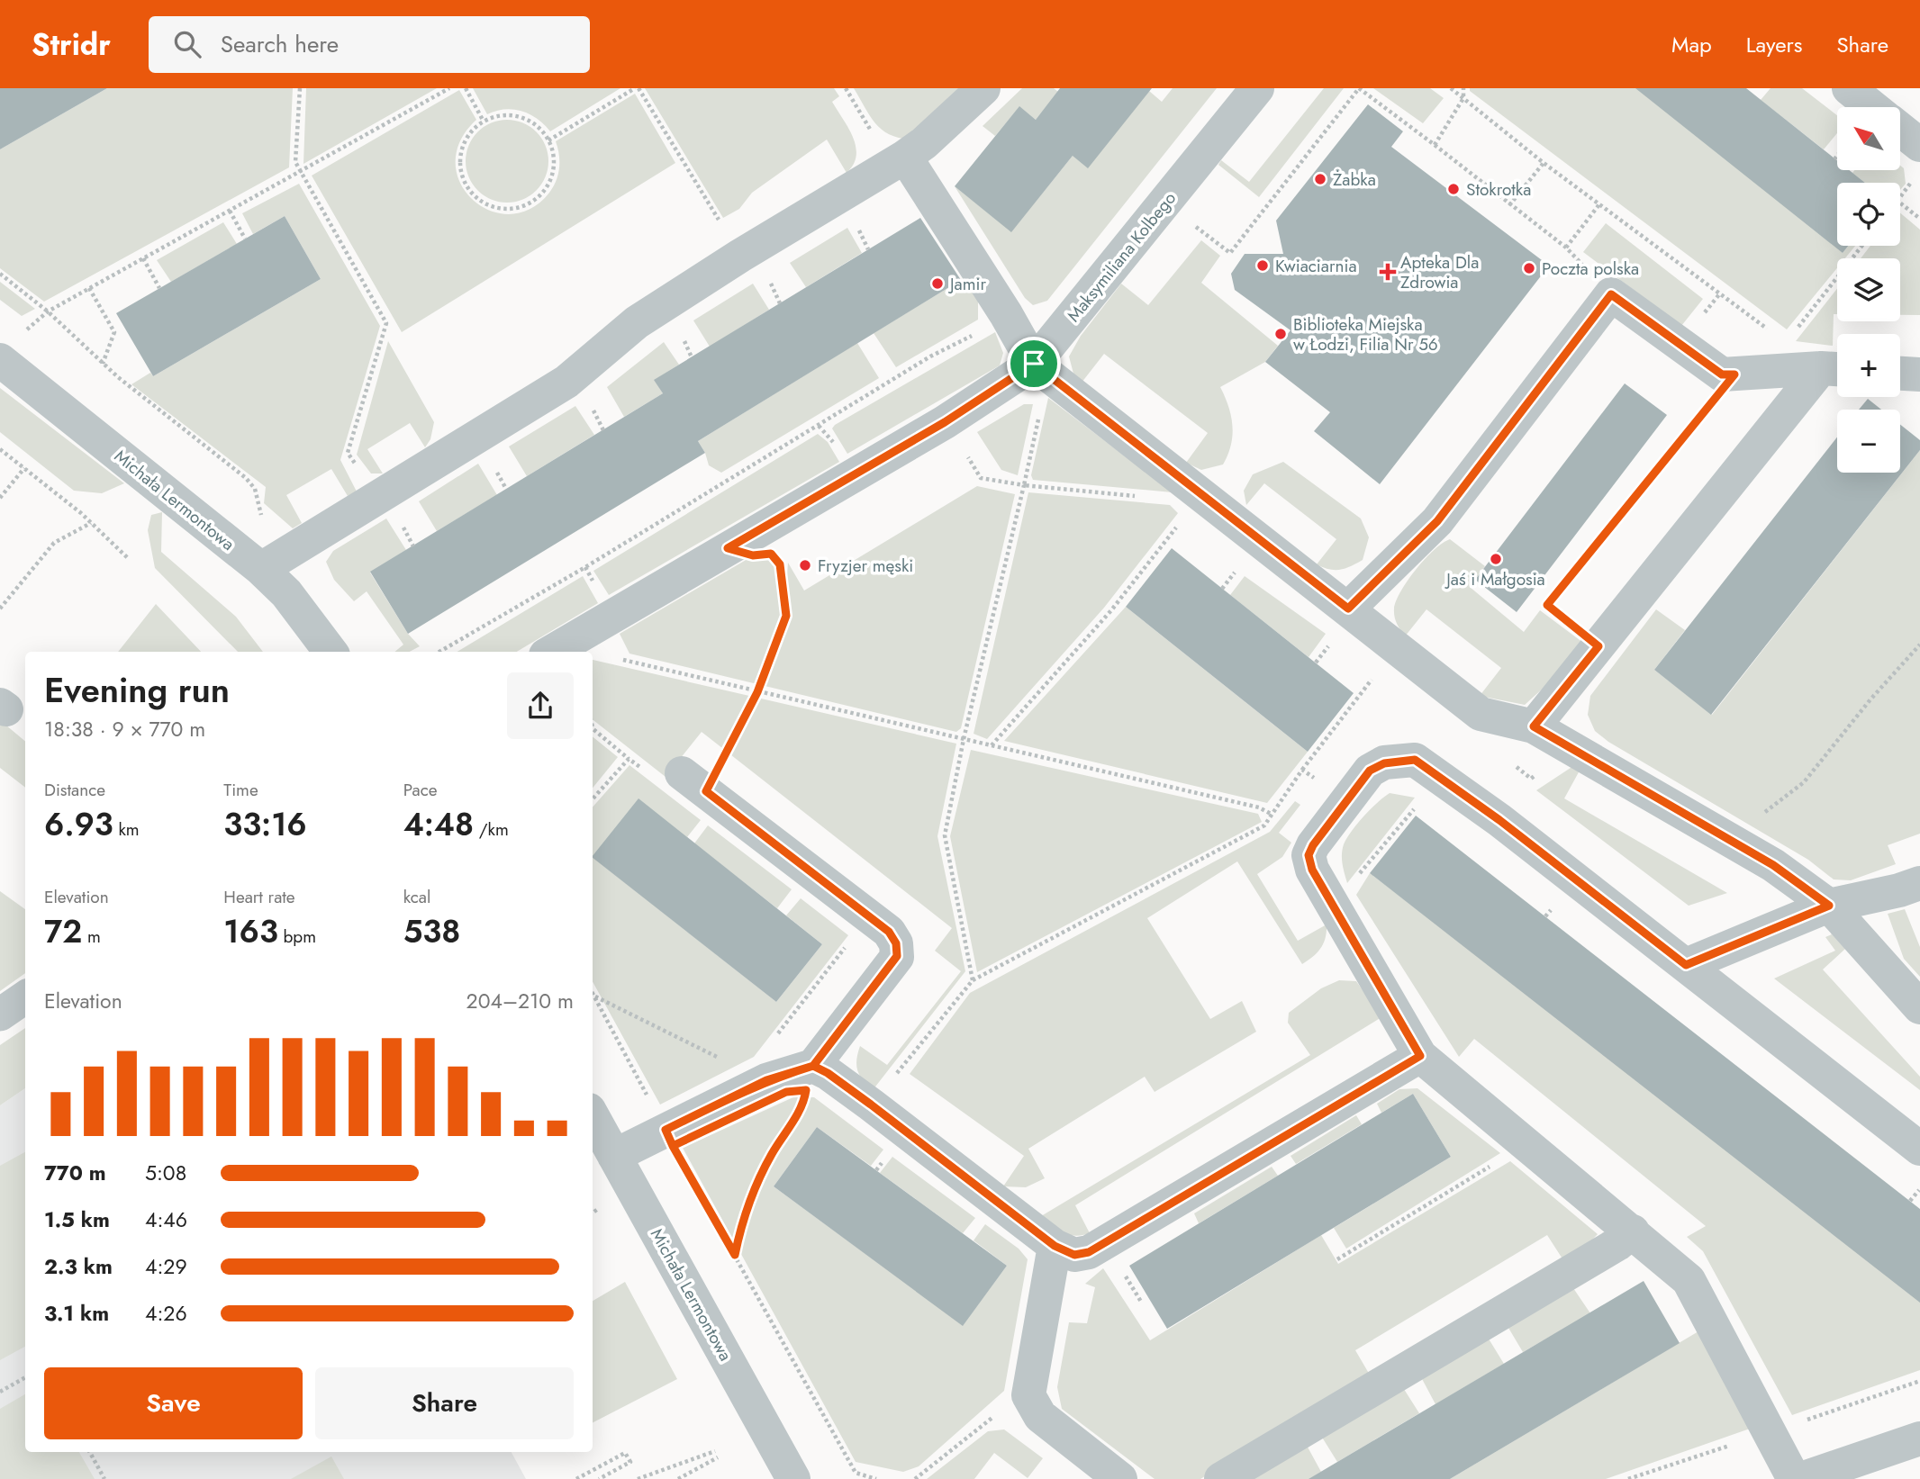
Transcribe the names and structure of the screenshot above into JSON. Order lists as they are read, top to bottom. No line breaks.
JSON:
{"streets":{"street":["Maksymiliana Kolbego","Michała Lermontowa"]},"places":{"other":["Żabka","Stokrotka","Kwiaciarnia","Poczta polska","Jamir","Biblioteka Miejska w Łodzi, Filia Nr 56","Jaś i Małgosia","Fryzjer męski"],"health":["Apteka Dla Zdrowia"]},"north":"top left","page":{"header":"Stridr","search":"Search here","nav":["Map","Layers","Share"],"map_buttons":["+","−"],"heading":["Evening run","18:38 · 9 × 770 m"],"stats":[["Distance","6.93 km"],["Time","33:16"],["Pace","4:48 /km"],["Elevation","72 m"],["Heart rate","163 bpm"],["kcal","538"]],"chart":["Elevation","204–210 m"],"list":[{"name":"770 m","note":"5:08"},{"name":"1.5 km","note":"4:46"},{"name":"2.3 km","note":"4:29"},{"name":"3.1 km","note":"4:26"}],"buttons":["Save","Share"]}}
